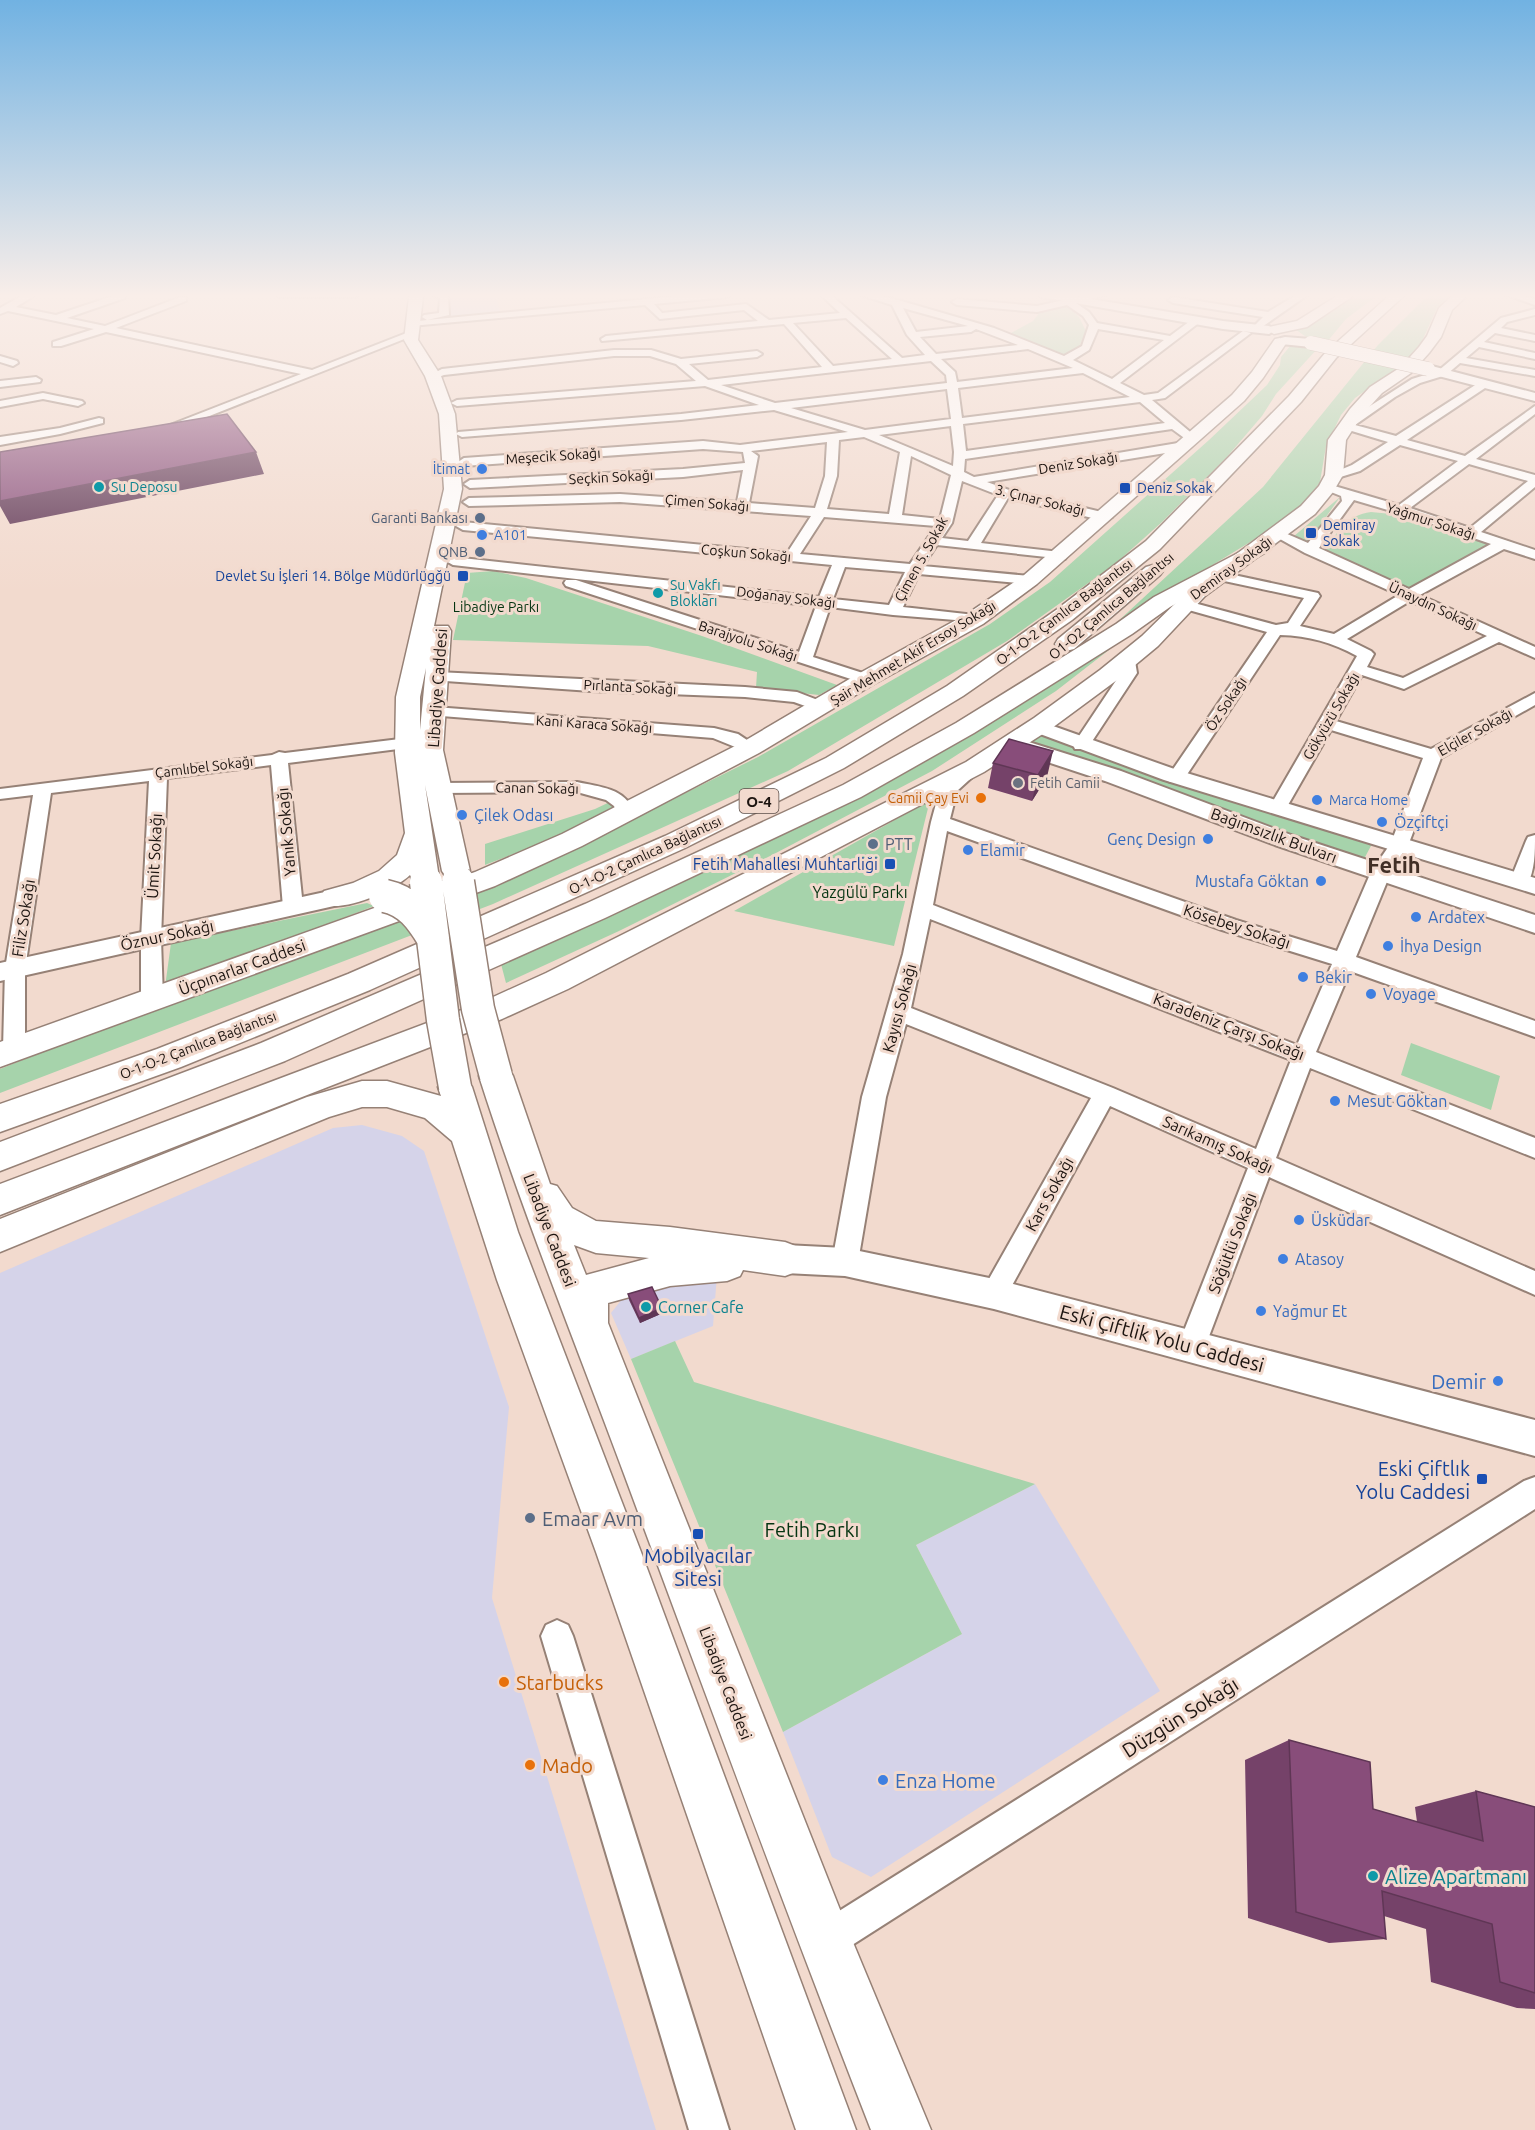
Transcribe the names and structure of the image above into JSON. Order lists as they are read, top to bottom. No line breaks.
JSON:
{"streets":{"main road":["Demiray Sokağı","O1-O2 Çamlıca Bağlantısı","O-1-O-2 Çamlıca Bağlantısı","Şair Mehmet Akif Ersoy Sokağı","Libadiye Caddesi","O-4","Üçpınarlar Caddesi"],"street":["Meşecik Sokağı","Deniz Sokağı","Seçkin Sokağı","3. Çınar Sokağı","Çimen Sokağı","Yağmur Sokağı","Coşkun Sokağı","Çimen 5. Sokak","Doğanay Sokağı","Ünaydın Sokağı","Barajyolu Sokağı","Pırlanta Sokağı","Öz Sokağı","Gökyüzü Sokağı","Kani Karaca Sokağı","Elçiler Sokağı","Çamlıbel Sokağı","Canan Sokağı","Yanık Sokağı","Bağımsızlık Bulvarı","Ümit Sokağı","Filiz Sokağı","Kösebey Sokağı","Öznur Sokağı","Kayısı Sokağı","Karadeniz Çarşı Sokağı","Sarıkamış Sokağı","Kars Sokağı","Söğütlü Sokağı","Eski Çiftlik Yolu Caddesi","Düzgün Sokağı"]},"crossings":[["Meşecik Sokağı","3. Çınar Sokağı"],["Meşecik Sokağı","Çimen 5. Sokak"],["Meşecik Sokağı","Libadiye Caddesi"],["Deniz Sokağı","3. Çınar Sokağı"],["Deniz Sokağı","Şair Mehmet Akif Ersoy Sokağı"],["Seçkin Sokağı","Çimen Sokağı"],["Seçkin Sokağı","Libadiye Caddesi"],["3. Çınar Sokağı","Çimen 5. Sokak"],["3. Çınar Sokağı","Şair Mehmet Akif Ersoy Sokağı"],["Çimen Sokağı","Çimen 5. Sokak"],["Çimen Sokağı","Libadiye Caddesi"],["Yağmur Sokağı","Demiray Sokağı"],["Coşkun Sokağı","Çimen 5. Sokak"],["Coşkun Sokağı","Şair Mehmet Akif Ersoy Sokağı"],["Coşkun Sokağı","Libadiye Caddesi"],["Çimen 5. Sokak","Doğanay Sokağı"],["Demiray Sokağı","Ünaydın Sokağı"],["Demiray Sokağı","Bağımsızlık Bulvarı"],["Demiray Sokağı","Kayısı Sokağı"],["Doğanay Sokağı","Barajyolu Sokağı"],["Doğanay Sokağı","Şair Mehmet Akif Ersoy Sokağı"],["Doğanay Sokağı","Libadiye Caddesi"],["O1-O2 Çamlıca Bağlantısı","O-1-O-2 Çamlıca Bağlantısı"],["Barajyolu Sokağı","Şair Mehmet Akif Ersoy Sokağı"],["Şair Mehmet Akif Ersoy Sokağı","Pırlanta Sokağı"],["Şair Mehmet Akif Ersoy Sokağı","Kani Karaca Sokağı"],["Şair Mehmet Akif Ersoy Sokağı","Canan Sokağı"],["Şair Mehmet Akif Ersoy Sokağı","Üçpınarlar Caddesi"],["Pırlanta Sokağı","Libadiye Caddesi"],["Libadiye Caddesi","Kani Karaca Sokağı"],["Libadiye Caddesi","Çamlıbel Sokağı"],["Libadiye Caddesi","Canan Sokağı"],["Libadiye Caddesi","Düzgün Sokağı"],["Öz Sokağı","Bağımsızlık Bulvarı"],["Gökyüzü Sokağı","Bağımsızlık Bulvarı"],["Elçiler Sokağı","Bağımsızlık Bulvarı"],["Elçiler Sokağı","Söğütlü Sokağı"],["Çamlıbel Sokağı","Yanık Sokağı"],["Çamlıbel Sokağı","Ümit Sokağı"],["Çamlıbel Sokağı","Filiz Sokağı"],["Yanık Sokağı","Öznur Sokağı"],["Bağımsızlık Bulvarı","Söğütlü Sokağı"],["Ümit Sokağı","Öznur Sokağı"],["Filiz Sokağı","Öznur Sokağı"],["Filiz Sokağı","Üçpınarlar Caddesi"],["Kösebey Sokağı","Kayısı Sokağı"],["Kösebey Sokağı","Söğütlü Sokağı"],["Kayısı Sokağı","Karadeniz Çarşı Sokağı"],["Kayısı Sokağı","Sarıkamış Sokağı"],["Kayısı Sokağı","Eski Çiftlik Yolu Caddesi"],["Karadeniz Çarşı Sokağı","Söğütlü Sokağı"],["Sarıkamış Sokağı","Kars Sokağı"],["Sarıkamış Sokağı","Söğütlü Sokağı"],["Kars Sokağı","Eski Çiftlik Yolu Caddesi"],["Söğütlü Sokağı","Eski Çiftlik Yolu Caddesi"]],"districts":["Fetih"],"parks":["Libadiye Parkı","Yazgülü Parkı","Fetih Parkı"],"places":{"other":["İtimat","Su Deposu","Garanti Bankası","A101","QNB","Su Vakfı Blokları","Fetih Camii","Camii Çay Evi","Marca Home","Çilek Odası","Özçiftçi","Genç Design","PTT","Elamir","Mustafa Göktan","Ardatex","İhya Design","Bekir","Voyage","Mesut Göktan","Üsküdar","Atasoy","Corner Cafe","Yağmur Et","Demir","Emaar Avm","Starbucks","Mado","Enza Home","Alize Apartmanı"],"transit":["Deniz Sokak","Demiray Sokak","Devlet Su İşleri 14. Bölge Müdürlügğü","Fetih Mahallesi Muhtarliği","Eski Çiftlık Yolu Caddesi","Mobilyacılar Sitesi"]}}
